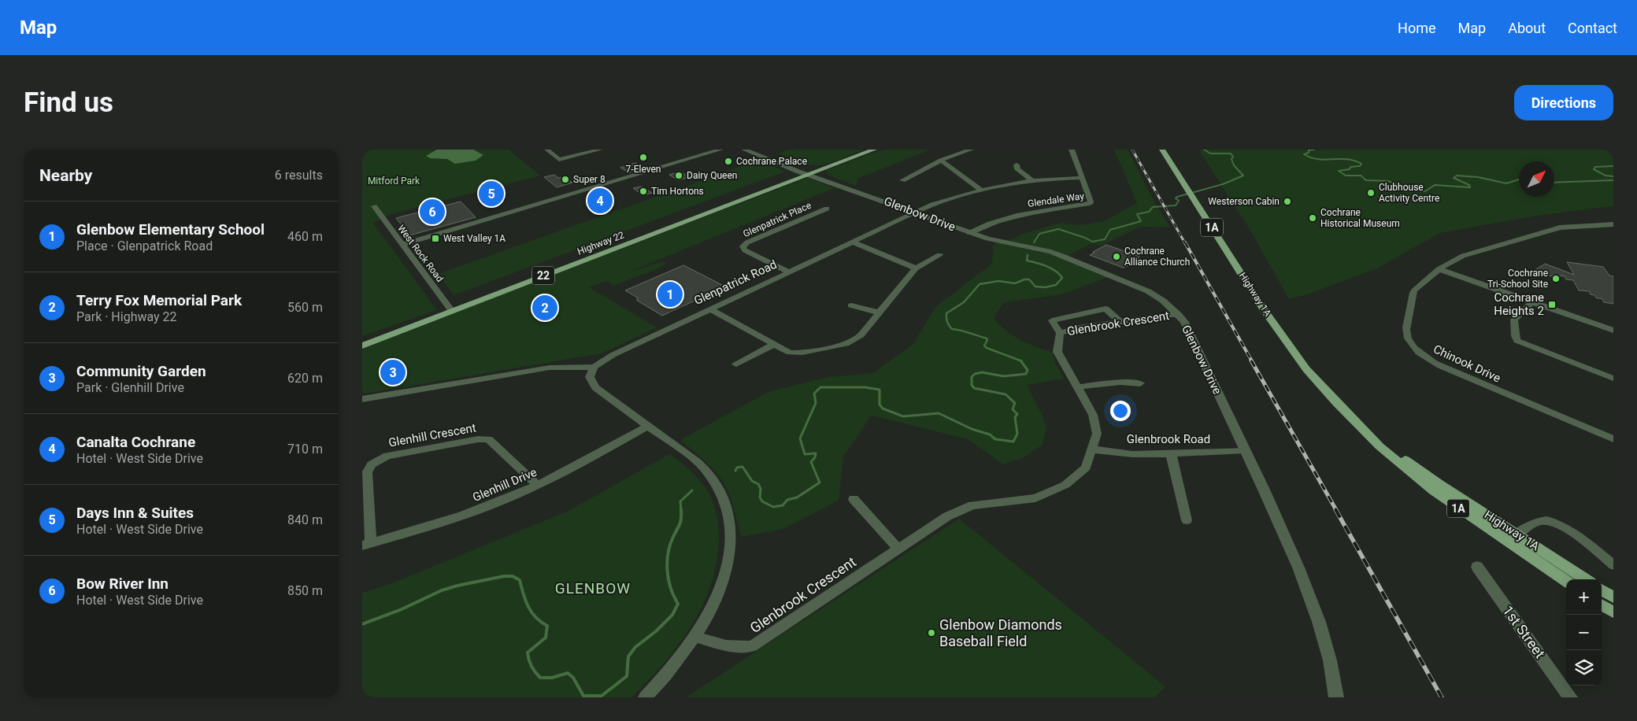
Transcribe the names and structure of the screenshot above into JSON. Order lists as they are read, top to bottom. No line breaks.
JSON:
{"streets":{"main road":["1A","Highway 22","22","Highway 1A"],"street":["Glendale Way","Glenbow Drive","Glenpatrick Place","West Rock Road","Glenpatrick Road","Glenbrook Crescent","Chinook Drive","Glenhill Crescent","Glenbrook Road","Glenhill Drive","1st Street"]},"crossings":[["Glendale Way","Glenbow Drive"],["Glendale Way","Glenpatrick Road"],["Glenbow Drive","Highway 22"],["Glenbow Drive","Glenpatrick Road"],["Glenbow Drive","Glenbrook Crescent"],["Glenbow Drive","Glenbrook Road"],["Glenpatrick Place","Glenpatrick Road"],["Highway 22","West Rock Road"],["Glenbrook Crescent","Glenbrook Road"],["Glenhill Crescent","Glenhill Drive"]],"districts":["GLENBOW"],"parks":["Mitford Park"],"places":{"other":["7-Eleven","Cochrane Palace","Dairy Queen","Super 8","Tim Hortons","Clubhouse Activity Centre","Westerson Cabin","Cochrane Historical Museum","Cochrane Alliance Church","Cochrane Tri-School Site","Glenbow Diamonds Baseball Field"],"transit":["West Valley 1A","Cochrane Heights 2"]},"north":"top right","page":{"header":"Map","nav":["Home","Map","About","Contact"],"buttons":"Directions","title":"Find us","heading":["Nearby","6 results"],"pins":["5","4","6","1","2","3"],"list":[{"mark":"1","name":"Glenbow Elementary School","note":"Place · Glenpatrick Road","value":"460 m"},{"mark":"2","name":"Terry Fox Memorial Park","note":"Park · Highway 22","value":"560 m"},{"mark":"3","name":"Community Garden","note":"Park · Glenhill Drive","value":"620 m"},{"mark":"4","name":"Canalta Cochrane","note":"Hotel · West Side Drive","value":"710 m"},{"mark":"5","name":"Days Inn & Suites","note":"Hotel · West Side Drive","value":"840 m"},{"mark":"6","name":"Bow River Inn","note":"Hotel · West Side Drive","value":"850 m"}],"map_buttons":["+","−"]}}
